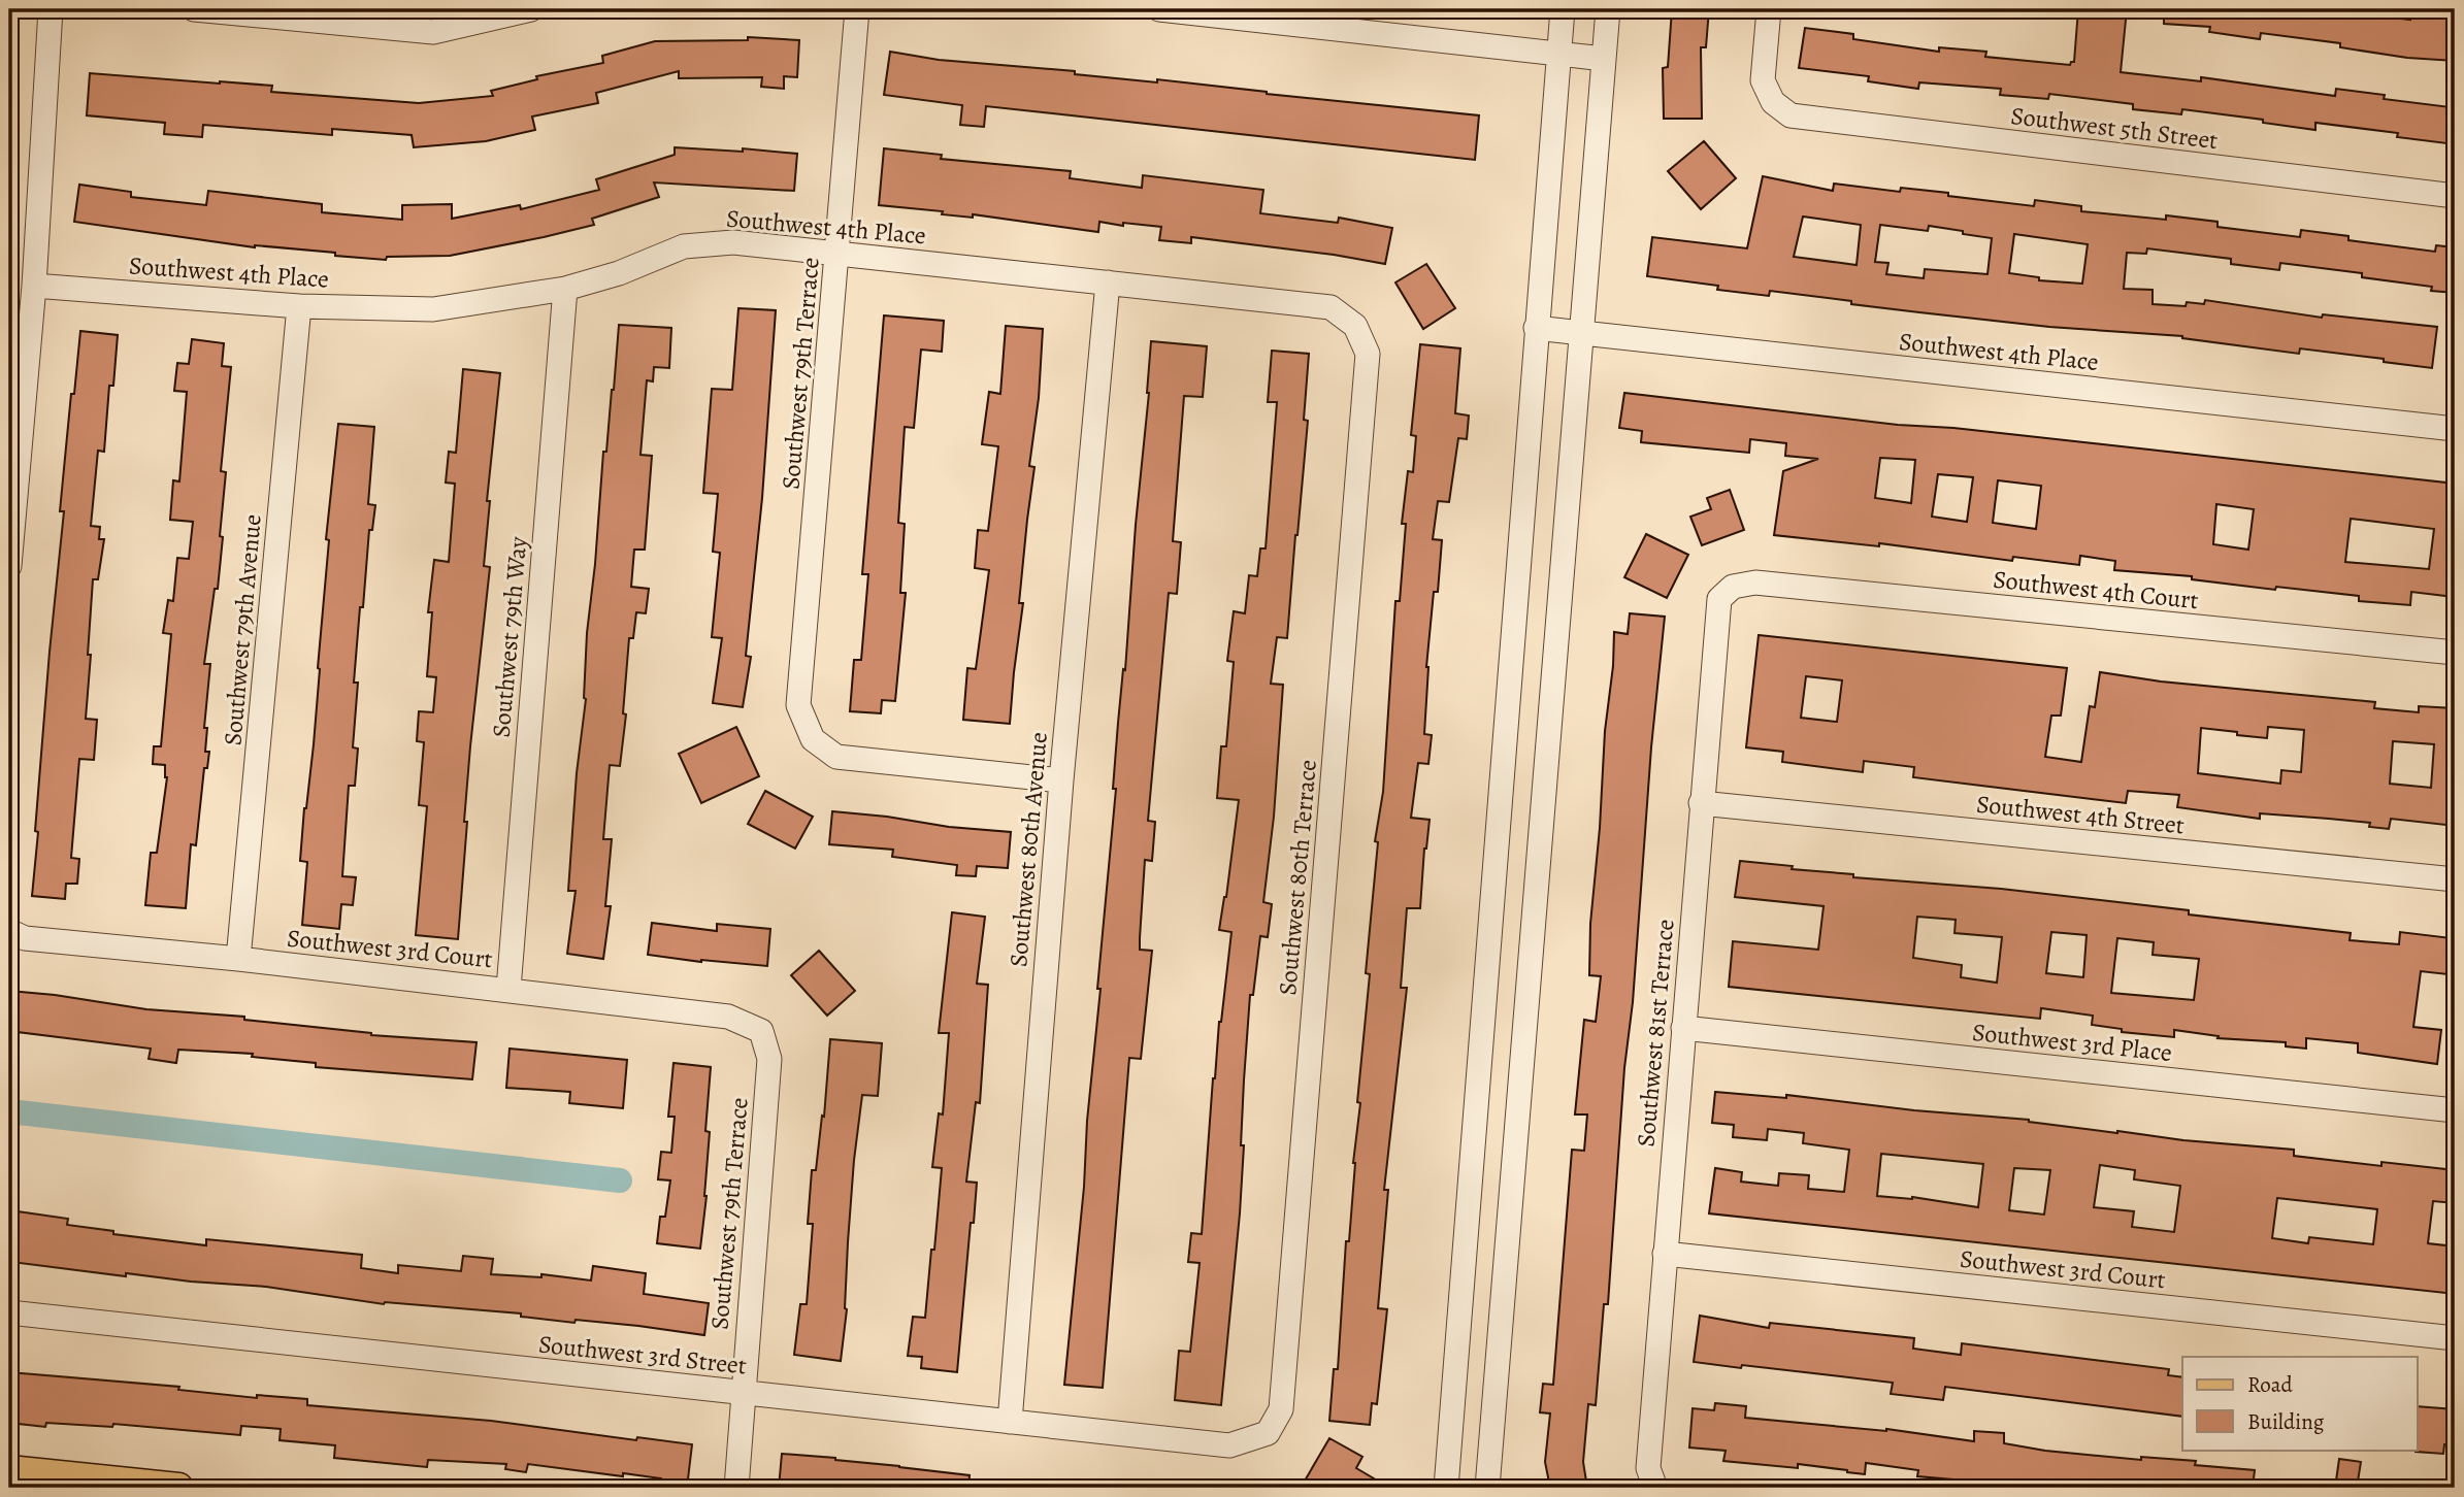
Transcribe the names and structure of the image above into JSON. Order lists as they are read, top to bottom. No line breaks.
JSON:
{"streets":{"street":["Southwest 5th Street","Southwest 4th Place","Southwest 79th Terrace","Southwest 4th Court","Southwest 79th Avenue","Southwest 79th Way","Southwest 4th Street","Southwest 80th Avenue","Southwest 80th Terrace","Southwest 3rd Court","Southwest 81st Terrace","Southwest 3rd Place","Southwest 3rd Street"]},"crossings":[["Southwest 4th Place","Southwest 79th Terrace"],["Southwest 4th Place","Southwest 79th Avenue"],["Southwest 4th Place","Southwest 79th Way"],["Southwest 4th Place","Southwest 80th Avenue"],["Southwest 4th Place","Southwest 80th Terrace"],["Southwest 79th Terrace","Southwest 80th Avenue"],["Southwest 79th Terrace","Southwest 3rd Court"],["Southwest 79th Terrace","Southwest 3rd Street"],["Southwest 4th Court","Southwest 81st Terrace"],["Southwest 79th Avenue","Southwest 3rd Court"],["Southwest 79th Way","Southwest 3rd Court"],["Southwest 4th Street","Southwest 81st Terrace"],["Southwest 80th Avenue","Southwest 3rd Street"],["Southwest 80th Terrace","Southwest 3rd Street"],["Southwest 3rd Court","Southwest 81st Terrace"],["Southwest 81st Terrace","Southwest 3rd Place"]],"legend":["Road","Building"]}
